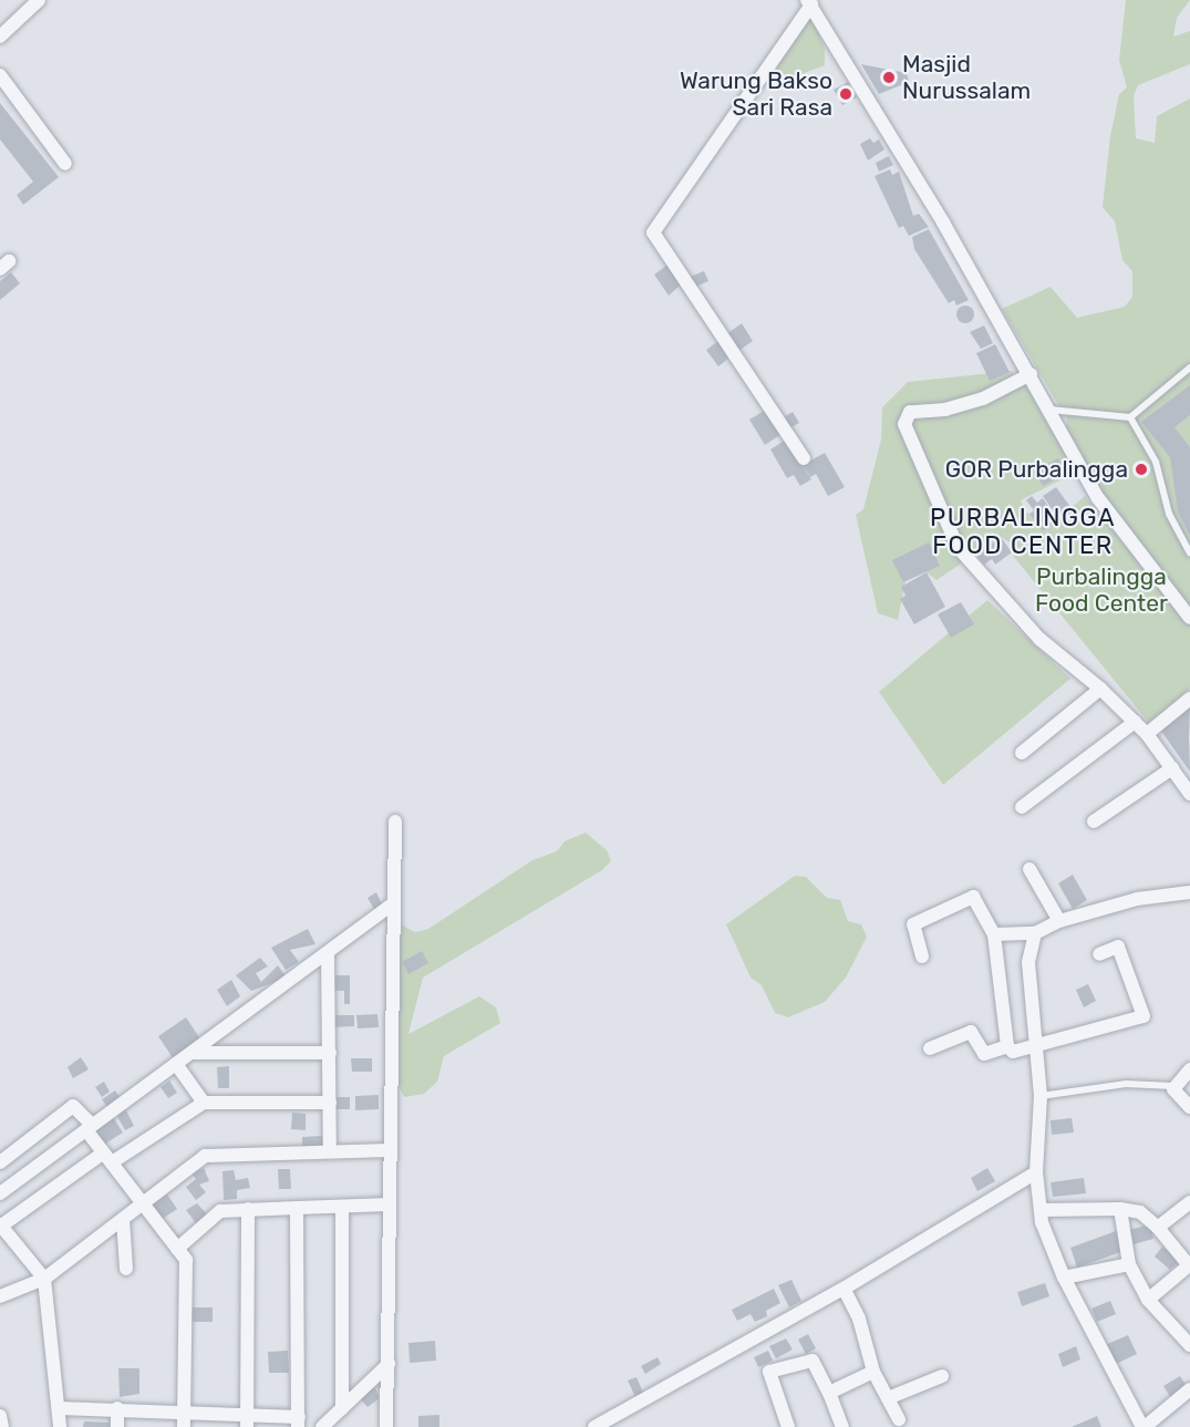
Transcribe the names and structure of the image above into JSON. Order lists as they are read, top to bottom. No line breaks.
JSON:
{"districts":["PURBALINGGA FOOD CENTER"],"parks":["Purbalingga Food Center"],"places":["Masjid Nurussalam","Warung Bakso Sari Rasa","GOR Purbalingga"]}
